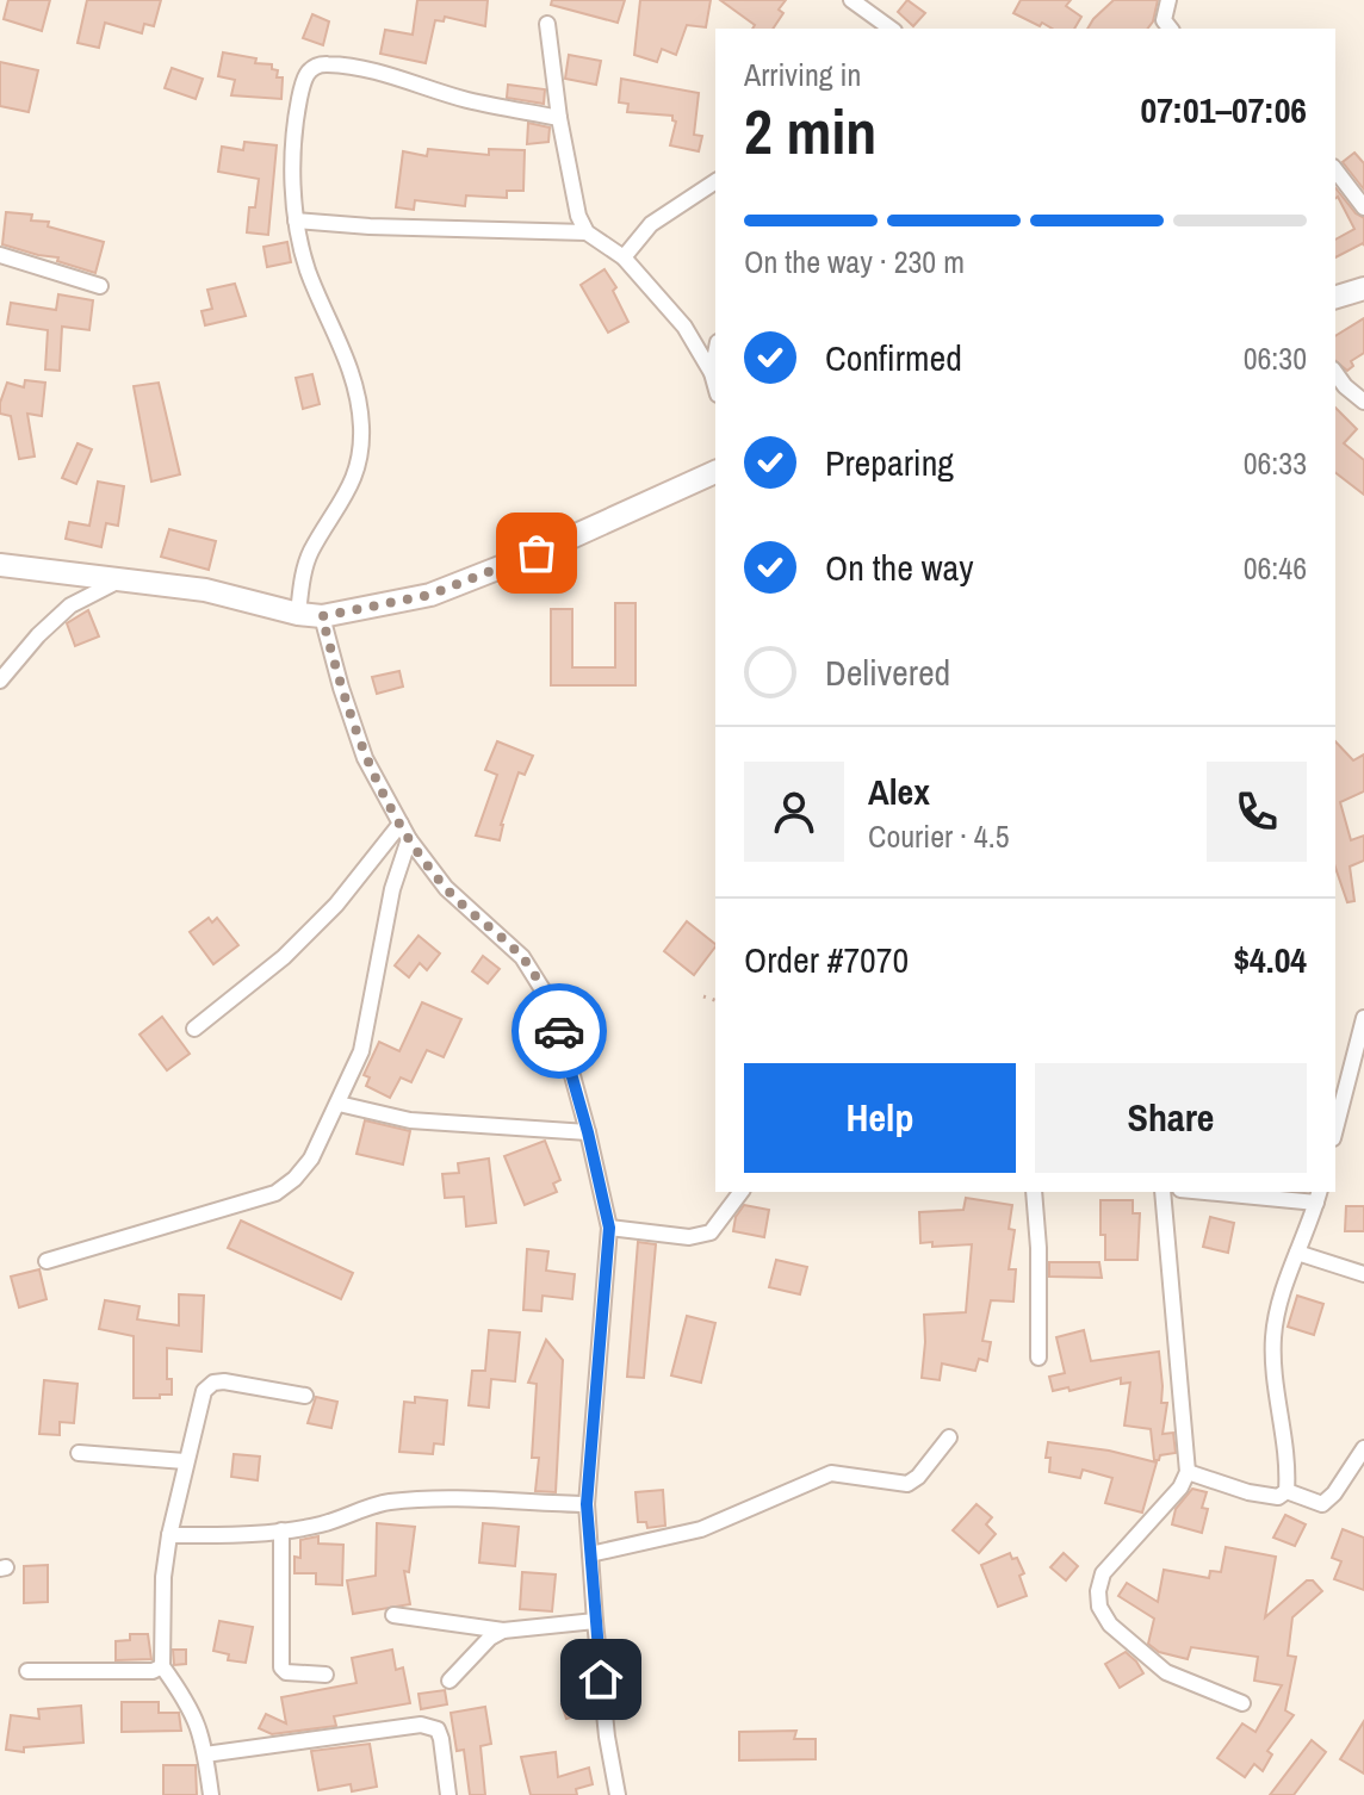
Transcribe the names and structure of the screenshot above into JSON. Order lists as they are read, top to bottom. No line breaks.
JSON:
{"page":{"heading":["2 min","Arriving in","07:01–07:06"],"panel":["Alex","Courier · 4.5","Order #7070","$4.04"],"bar":"On the way · 230 m","list":[["Confirmed","06:30"],["Preparing","06:33"],["On the way","06:46"],"Delivered"],"buttons":["Help","Share"]}}
